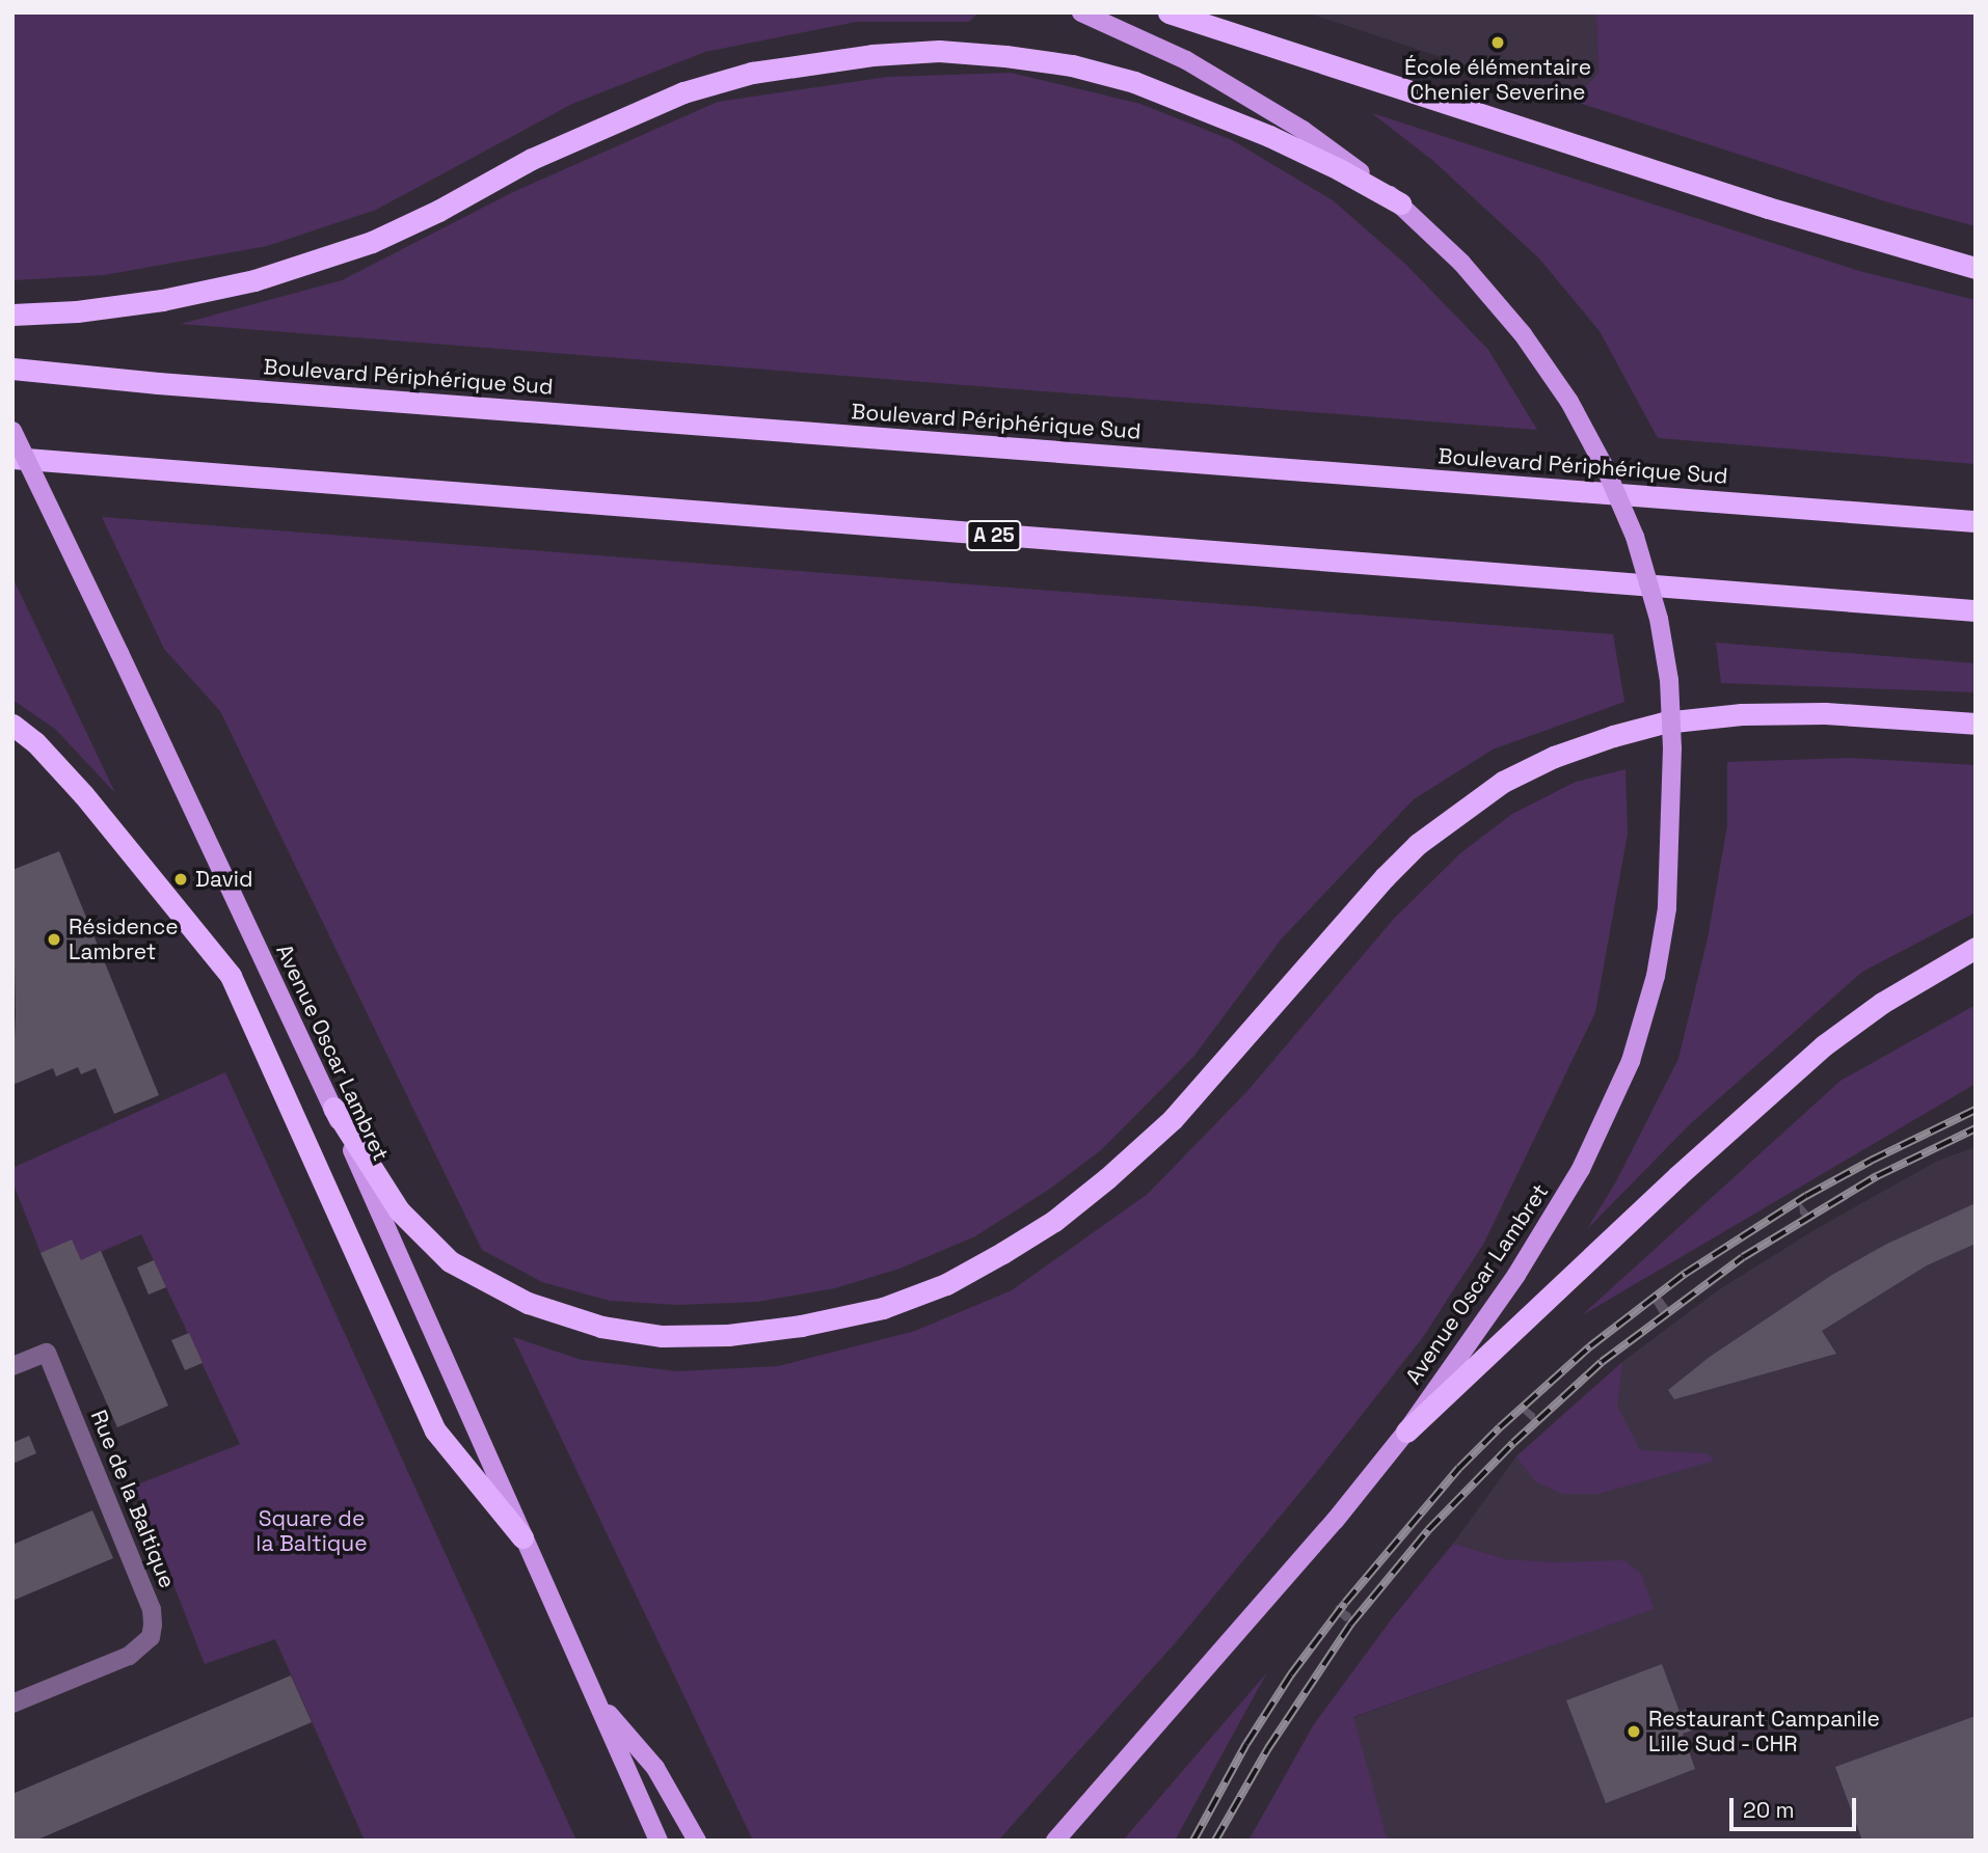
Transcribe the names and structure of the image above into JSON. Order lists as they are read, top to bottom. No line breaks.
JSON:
{"streets":{"highway":["Boulevard Périphérique Sud","A 25"],"main road":["Avenue Oscar Lambret"],"street":["Rue de la Baltique"]},"parks":["Square de la Baltique"],"places":["École élémentaire Chenier Severine","David","Résidence Lambret","Restaurant Campanile Lille Sud - CHR"],"scale_bar":"20 m"}
